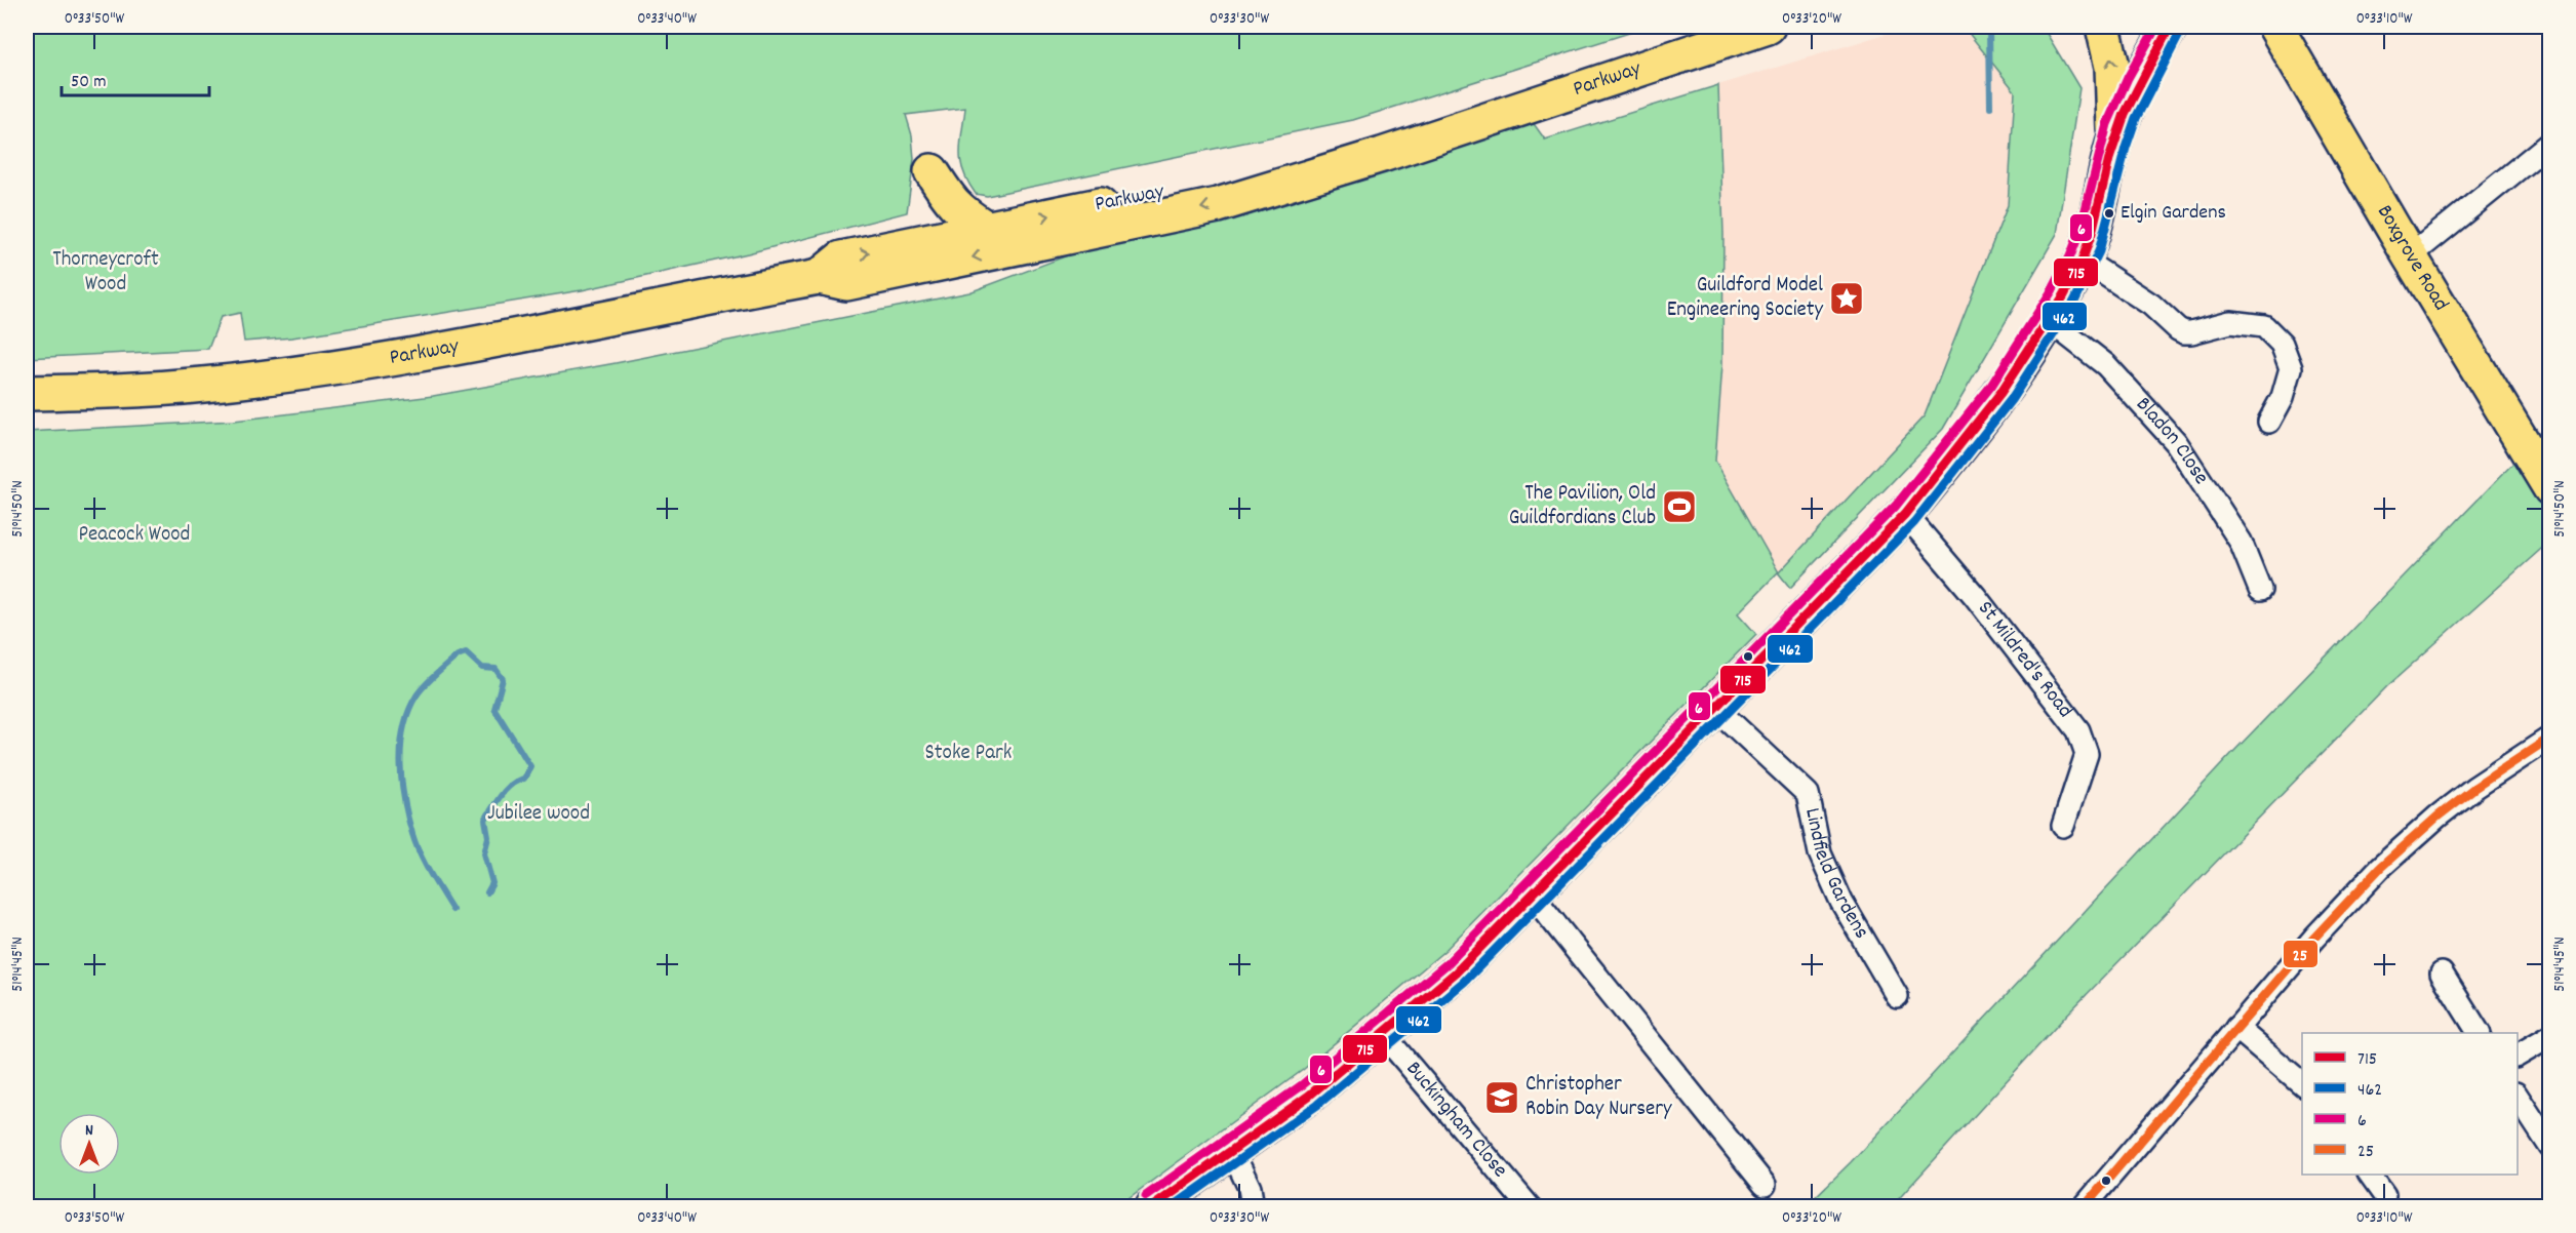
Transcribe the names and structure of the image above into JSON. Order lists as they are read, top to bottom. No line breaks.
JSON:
{"streets":{"main road":["Parkway","Boxgrove Road"],"street":["Bladon Close","St Mildred's Road","Lindfield Gardens","Buckingham Close"]},"parks":["Thorneycroft Wood","Peacock Wood","Stoke Park","Jubilee wood"],"places":{"other":["Elgin Gardens"],"place":["Guildford Model Engineering Society"],"sports":["The Pavilion, Old Guildfordians Club"],"school or university":["Christopher Robin Day Nursery"]},"lines":["transit line 715","transit line 6","transit line 462","transit line 25"],"legend":["715","462","6","25"],"scale_bar":"50 m","north":"top","coordinates":["0°33'50\"W","0°33'40\"W","0°33'30\"W","0°33'20\"W","0°33'10\"W","51°14'50\"N","51°14'45\"N"]}
